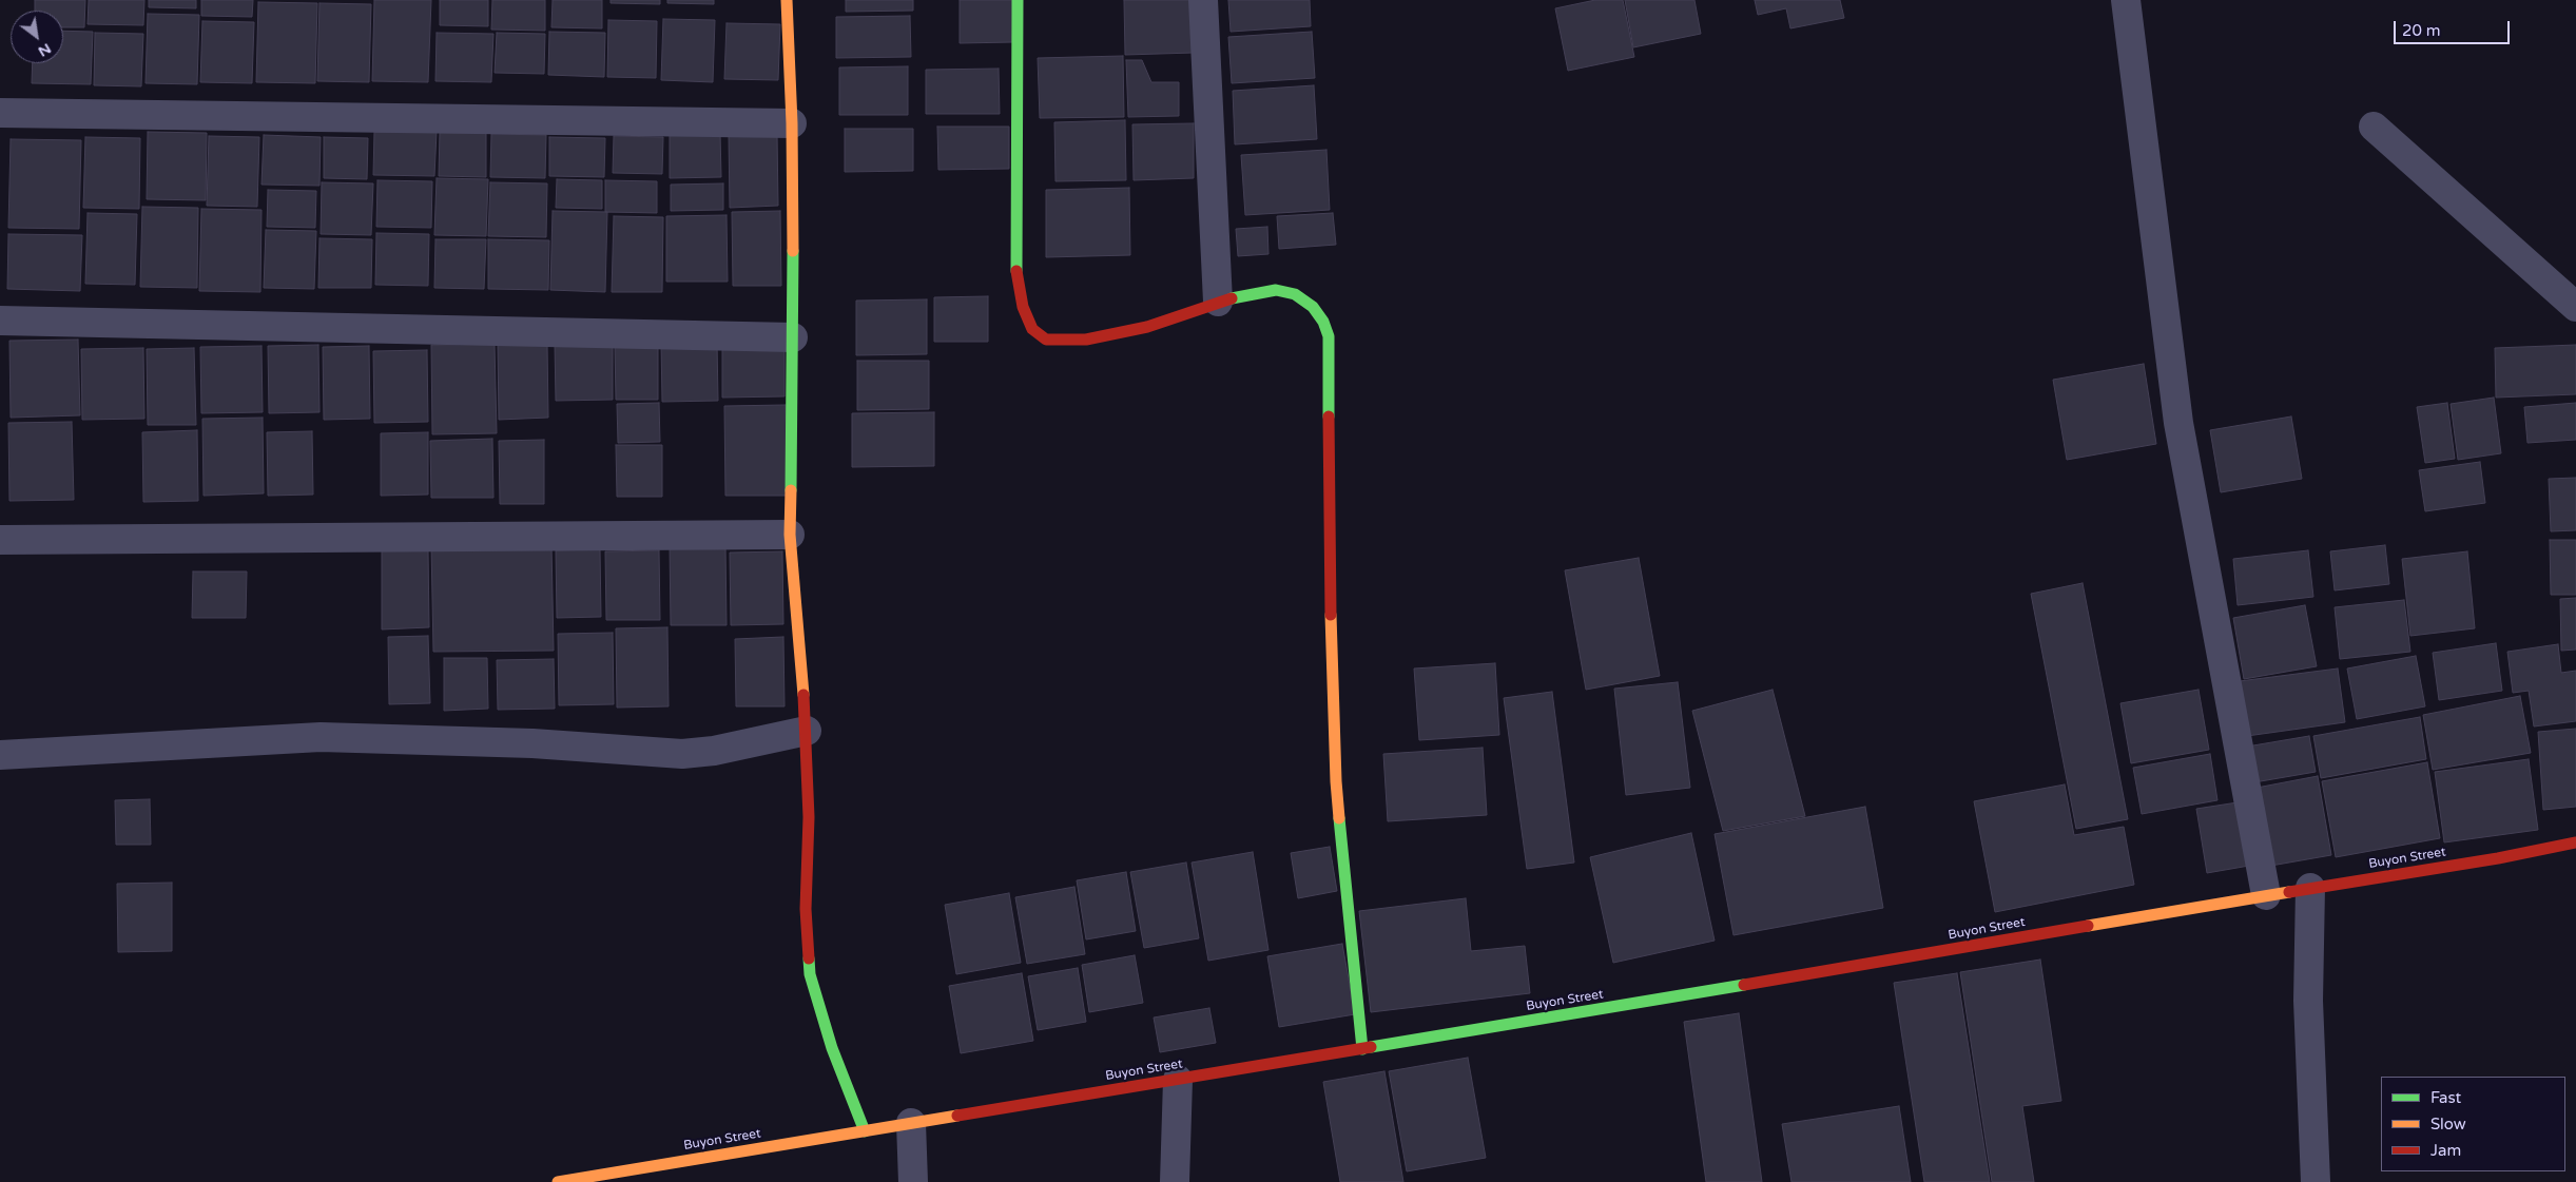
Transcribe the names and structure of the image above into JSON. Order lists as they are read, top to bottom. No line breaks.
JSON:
{"streets":{"street":["Buyon Street"]},"legend":["Fast","Slow","Jam"],"scale_bar":"20 m","north":"bottom right"}
